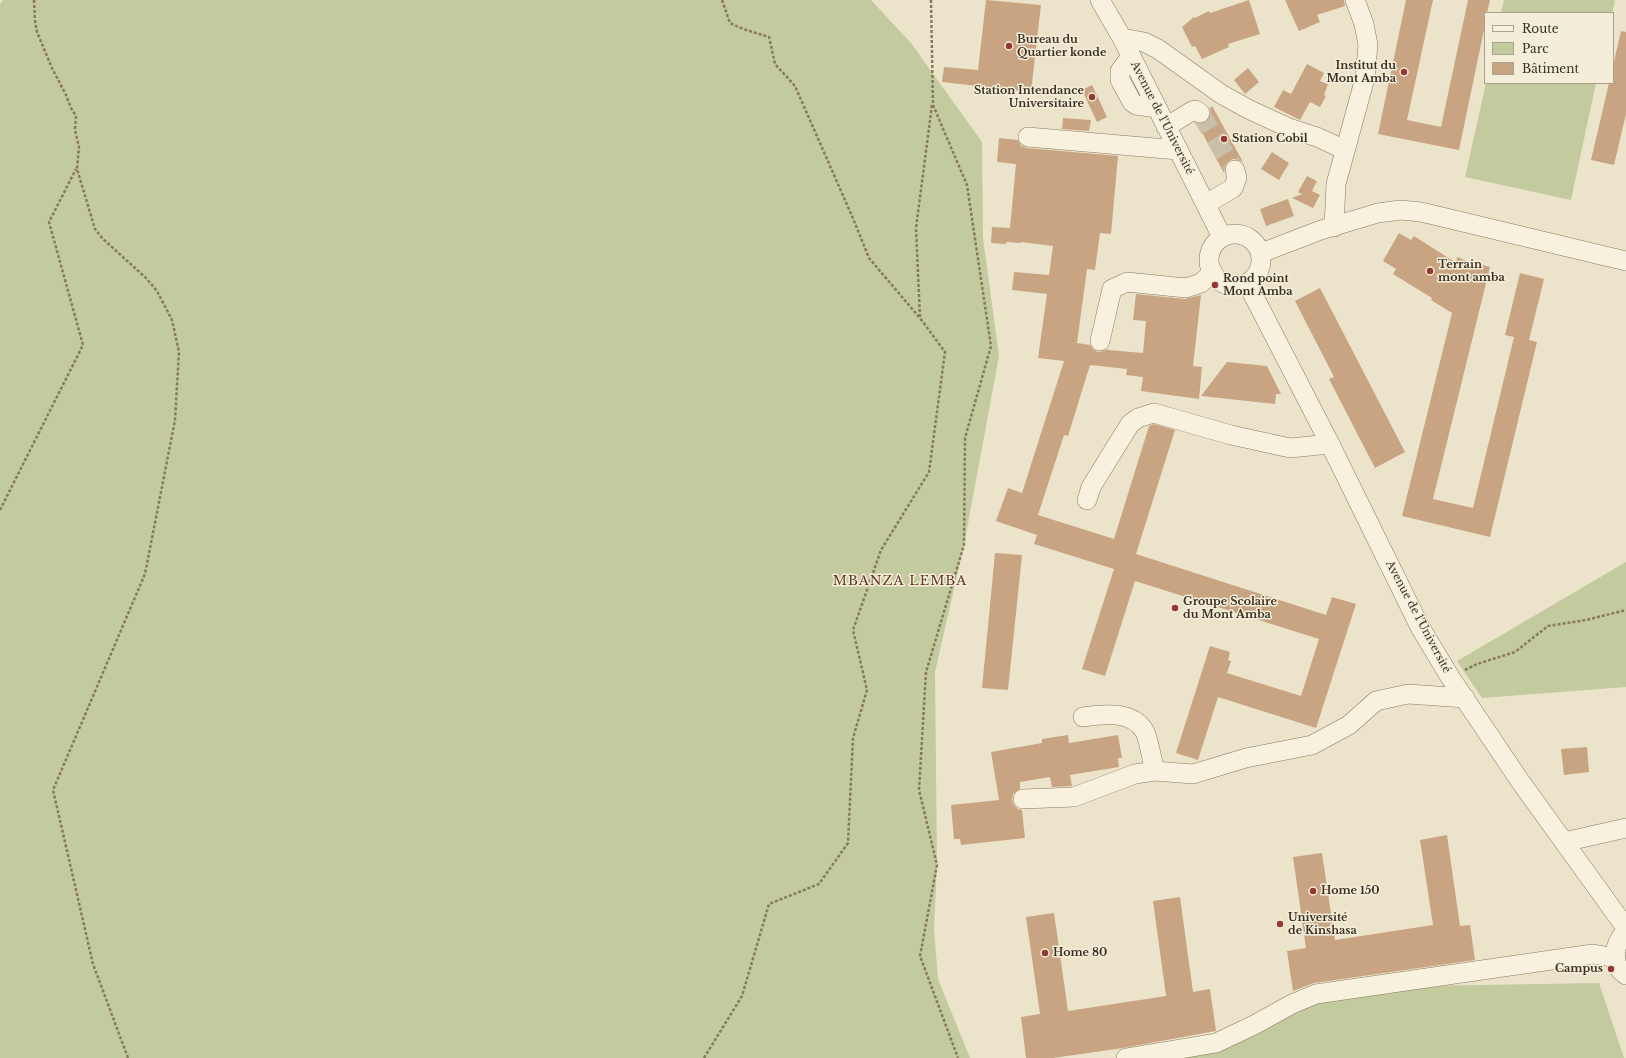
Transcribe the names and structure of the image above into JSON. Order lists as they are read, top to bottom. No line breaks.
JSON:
{"streets":{"street":["Avenue de l'Université"]},"districts":["MBANZA LEMBA"],"places":["Bureau du Quartier konde","Institut du Mont Amba","Station Intendance Universitaire","Station Cobil","Terrain mont amba","Rond point Mont Amba","Groupe Scolaire du Mont Amba","Home 150","Université de Kinshasa","Home 80","Campus"],"legend":["Route","Parc","Bâtiment"]}
